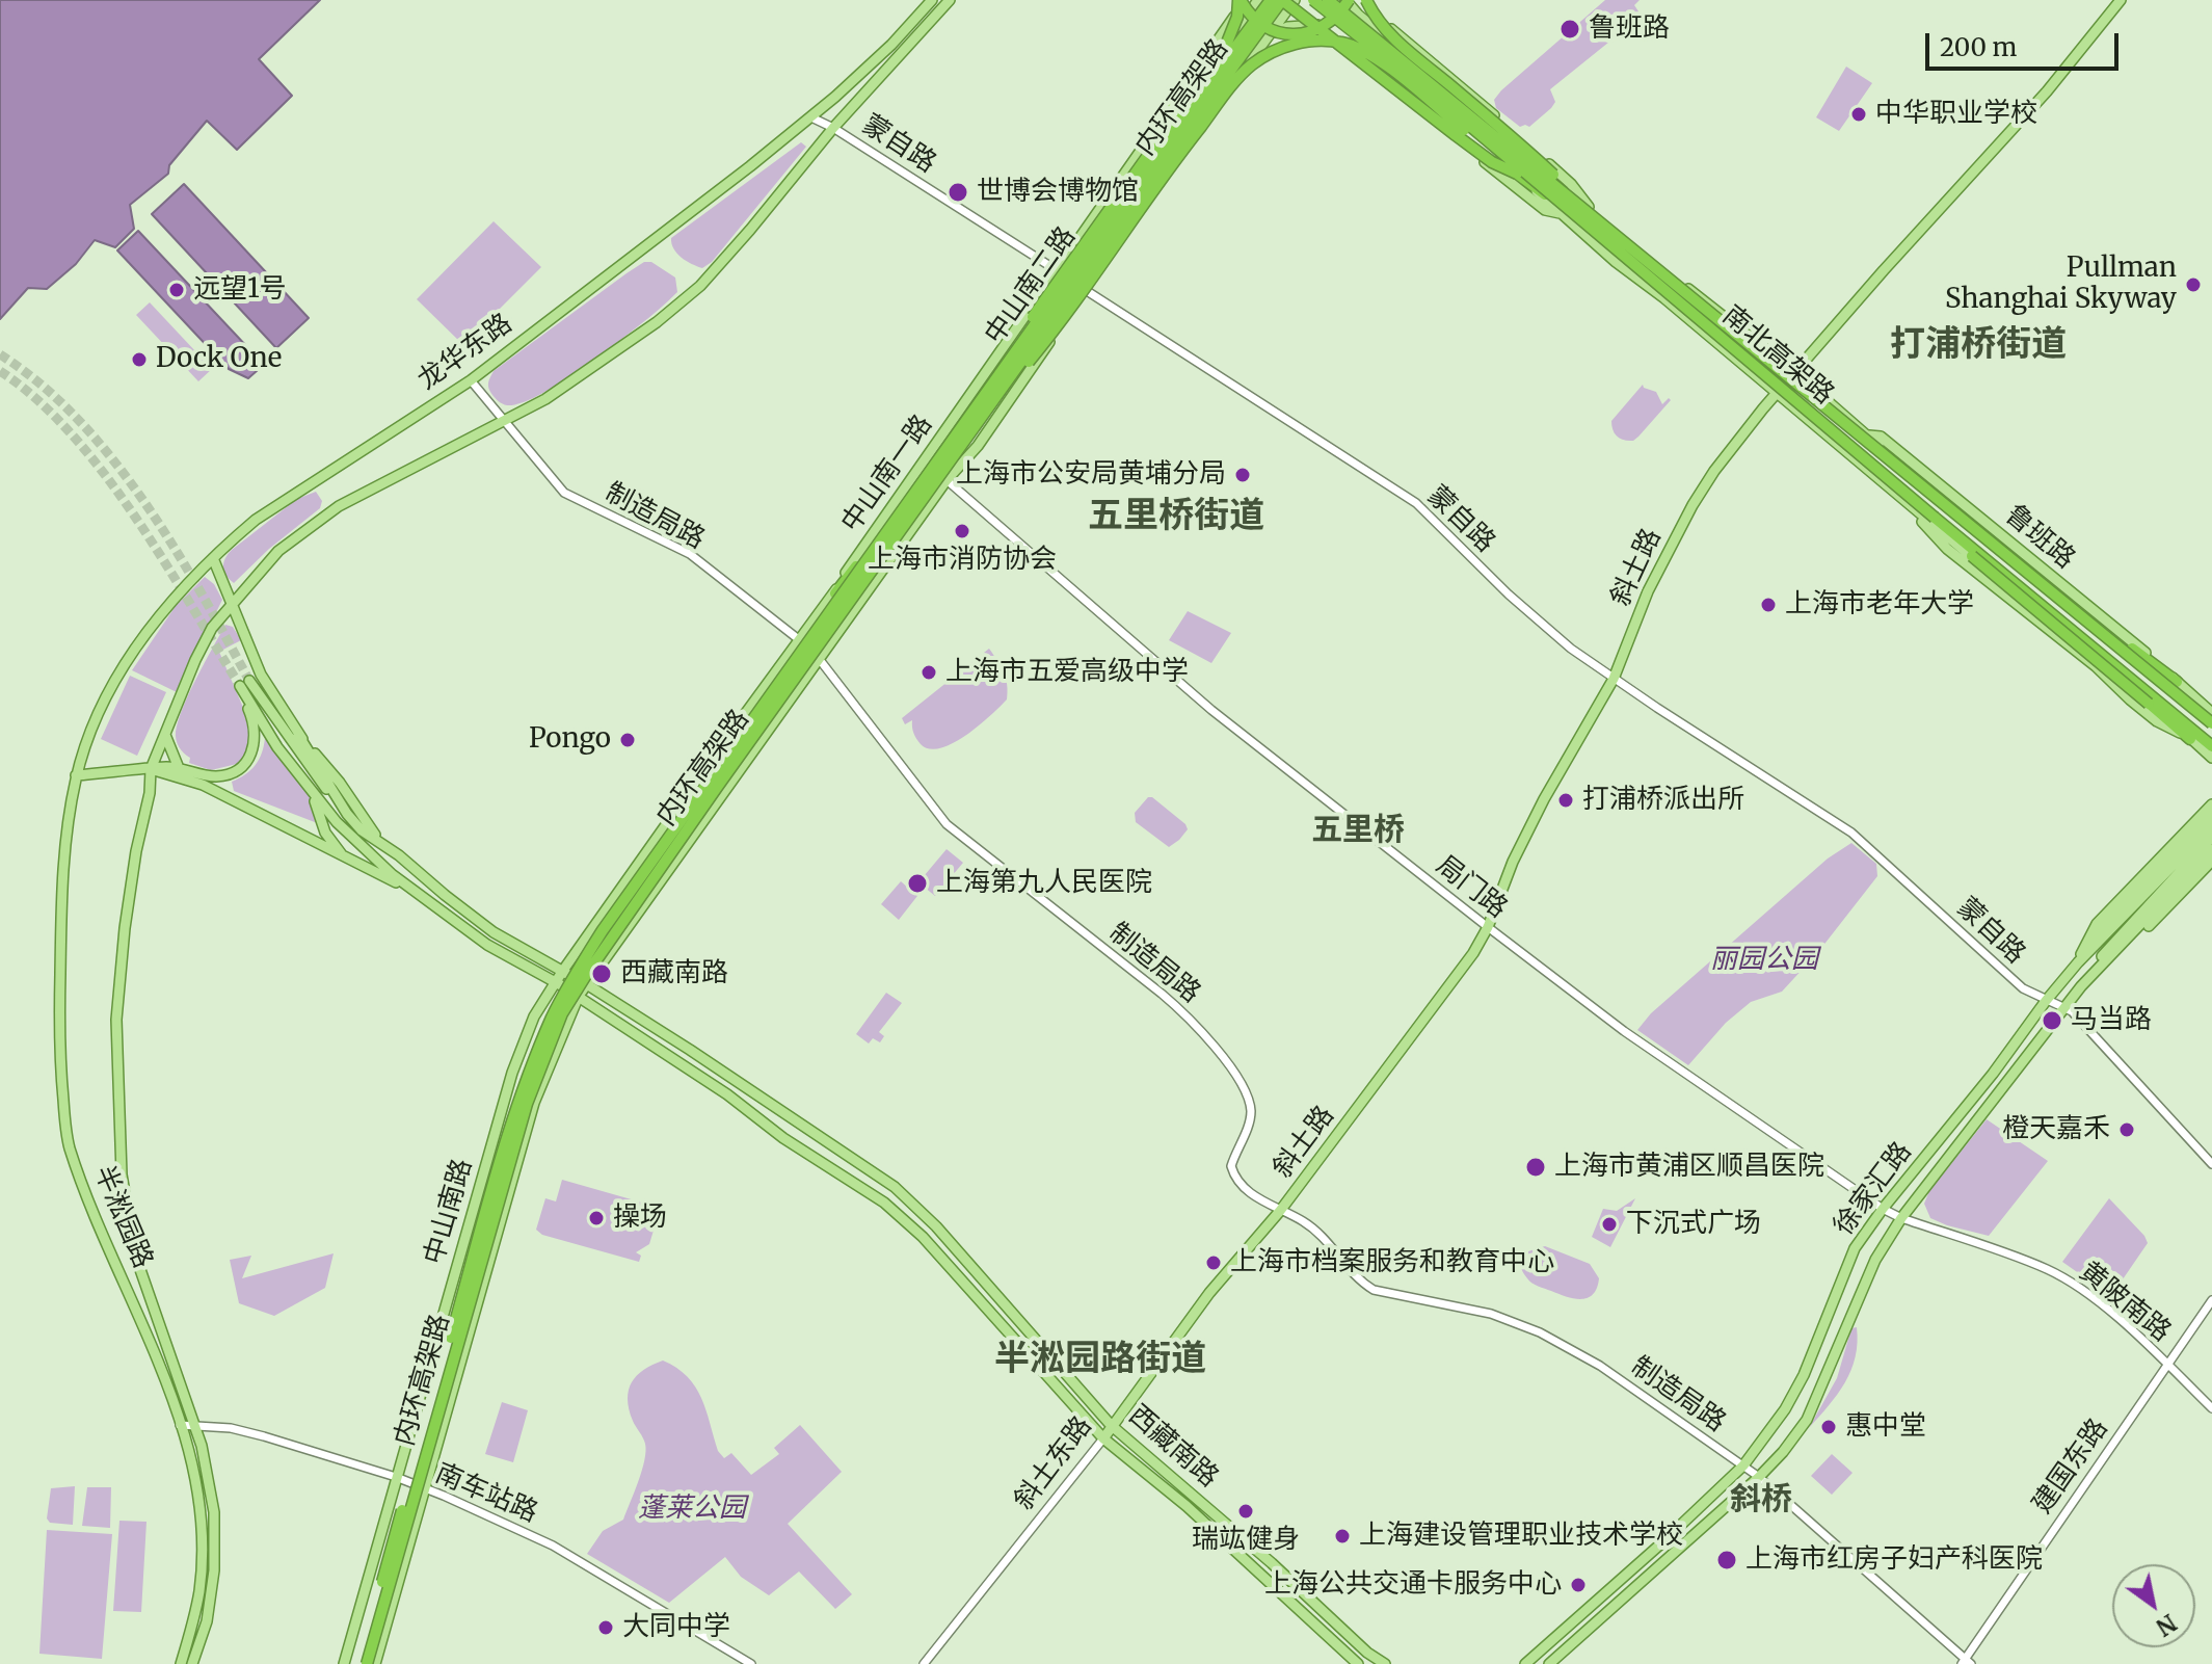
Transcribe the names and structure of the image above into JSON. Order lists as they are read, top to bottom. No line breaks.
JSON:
{"streets":{"highway":["内环高架路","南北高架路"],"main road":["中山南二路","龙华东路","中山南一路","鲁班路","斜土路","徐家汇路","中山南路","半淞园路","西藏南路","斜土东路"],"street":["蒙自路","制造局路","局门路","黄陂南路","建国东路","南车站路"]},"crossings":[["内环高架路","中山南一路"],["内环高架路","鲁班路"],["蒙自路","中山南二路"],["蒙自路","龙华东路"],["蒙自路","中山南一路"],["蒙自路","斜土路"],["蒙自路","徐家汇路"],["中山南二路","中山南一路"],["龙华东路","制造局路"],["龙华东路","半淞园路"],["龙华东路","西藏南路"],["南北高架路","鲁班路"],["中山南一路","制造局路"],["中山南一路","鲁班路"],["中山南一路","局门路"],["中山南一路","中山南路"],["中山南一路","西藏南路"],["制造局路","斜土路"],["制造局路","徐家汇路"],["制造局路","斜土东路"],["制造局路","建国东路"],["鲁班路","斜土路"],["斜土路","局门路"],["斜土路","斜土东路"],["局门路","徐家汇路"],["局门路","黄陂南路"],["徐家汇路","黄陂南路"],["中山南路","西藏南路"],["中山南路","南车站路"],["半淞园路","西藏南路"],["半淞园路","南车站路"],["黄陂南路","建国东路"],["西藏南路","斜土东路"]],"districts":["打浦桥街道","五里桥街道","五里桥","半淞园路街道","斜桥"],"parks":["丽园公园","蓬莱公园"],"places":["鲁班路","中华职业学校","世博会博物馆","Pullman Shanghai Skyway","远望1号","Dock One","上海市公安局黄埔分局","上海市消防协会","上海市老年大学","上海市五爱高级中学","Pongo","打浦桥派出所","上海第九人民医院","西藏南路","马当路","橙天嘉禾","上海市黄浦区顺昌医院","操场","下沉式广场","上海市档案服务和教育中心","惠中堂","瑞竑健身","上海建设管理职业技术学校","上海市红房子妇产科医院","上海公共交通卡服务中心","大同中学"],"scale_bar":"200 m","north":"bottom right"}
